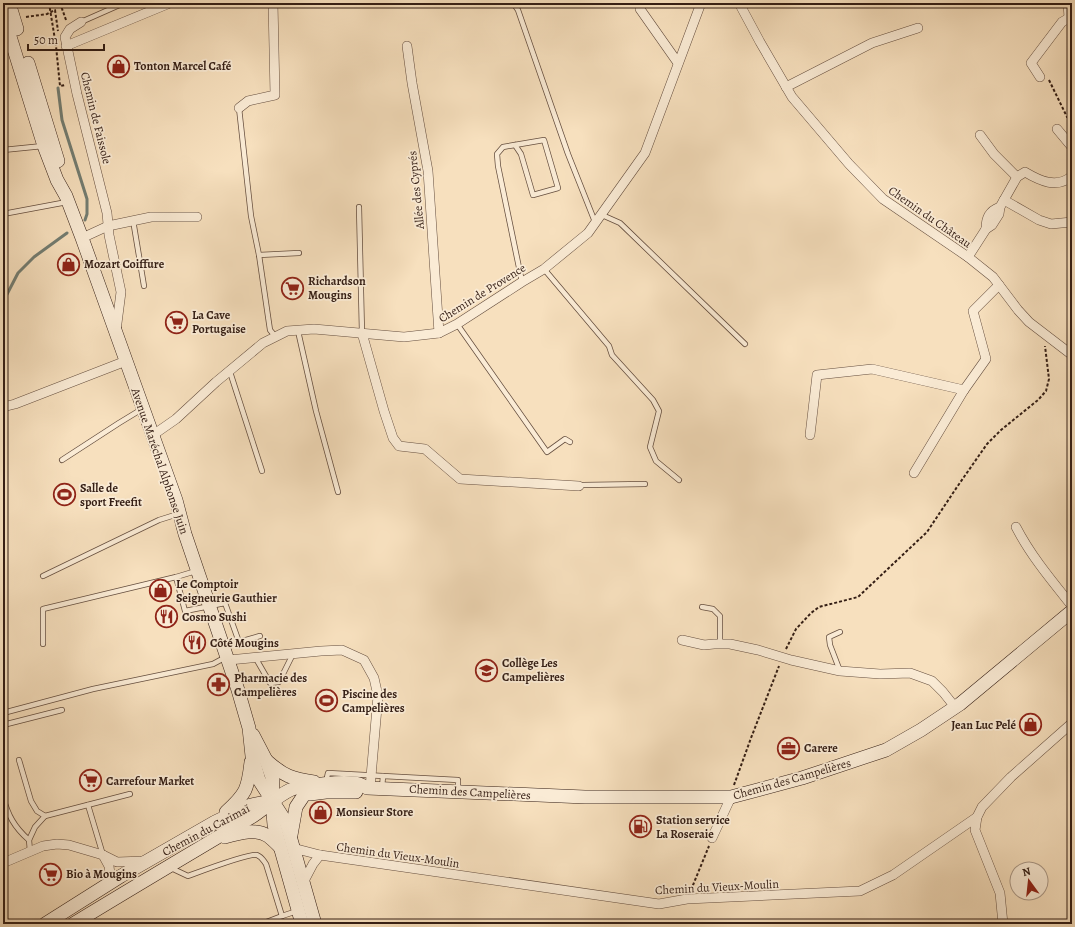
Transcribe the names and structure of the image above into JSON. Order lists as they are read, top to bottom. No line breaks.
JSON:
{"streets":{"main road":["Avenue Maréchal Alphonse Juin","Chemin des Campelières","Chemin du Carimaï"],"street":["Chemin de Faissole","Allée des Cyprés","Chemin du Château","Chemin de Provence","Chemin du Vieux-Moulin"]},"crossings":[["Chemin de Faissole","Avenue Maréchal Alphonse Juin"],["Allée des Cyprés","Chemin de Provence"],["Chemin de Provence","Avenue Maréchal Alphonse Juin"],["Chemin des Campelières","Chemin du Carimaï"]],"places":{"shop":["Tonton Marcel Café","Mozart Coiffure","Le Comptoir Seigneurie Gauthier","Jean Luc Pelé","Monsieur Store"],"supermarket":["Richardson Mougins","La Cave Portugaise","Carrefour Market","Bio à Mougins"],"sports":["Salle de sport Freefit","Piscine des Campelières"],"restaurant":["Cosmo Sushi","Côté Mougins"],"school or university":["Collège Les Campelières"],"pharmacy":["Pharmacie des Campelières"],"office":["Carere"],"fuel station":["Station service La Roseraie"]},"scale_bar":"50 m","north":"top"}
